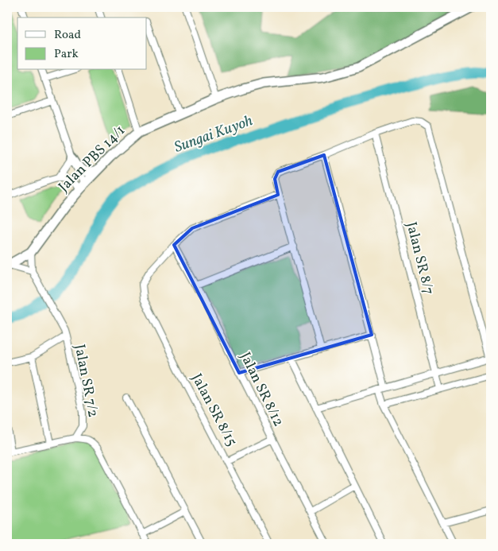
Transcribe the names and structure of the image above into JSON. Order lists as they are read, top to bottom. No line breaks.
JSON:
{"streets":{"street":["Jalan PBS 14/1","Jalan SR 8/7","Jalan SR 7/2","Jalan SR 8/12","Jalan SR 8/15"]},"crossings":[["Jalan PBS 14/1","Jalan SR 7/2"],["Jalan SR 8/12","Jalan SR 8/15"]],"water":["Sungai Kuyoh"],"legend":["Road","Park"]}
